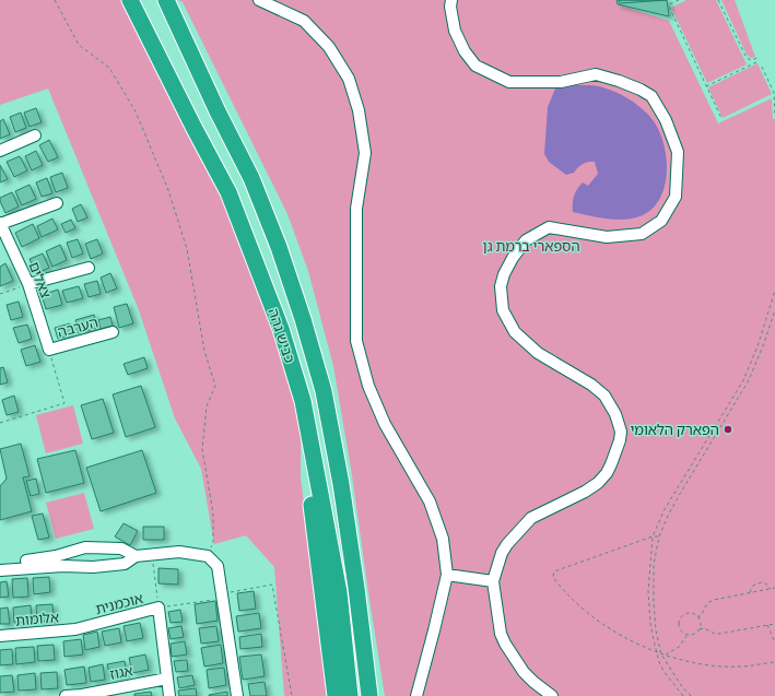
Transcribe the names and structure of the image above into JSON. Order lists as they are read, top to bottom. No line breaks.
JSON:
{"streets":{"highway":["כביש גהה"],"street":["צאלים","הערבה","אוכמנית","אלומות","אגוז"]},"crossings":[["צאלים","הערבה"],["אוכמנית","אלומות"],["אוכמנית","אגוז"]],"parks":["הספארי ברמת גן"],"places":["הפארק הלאומי"]}
